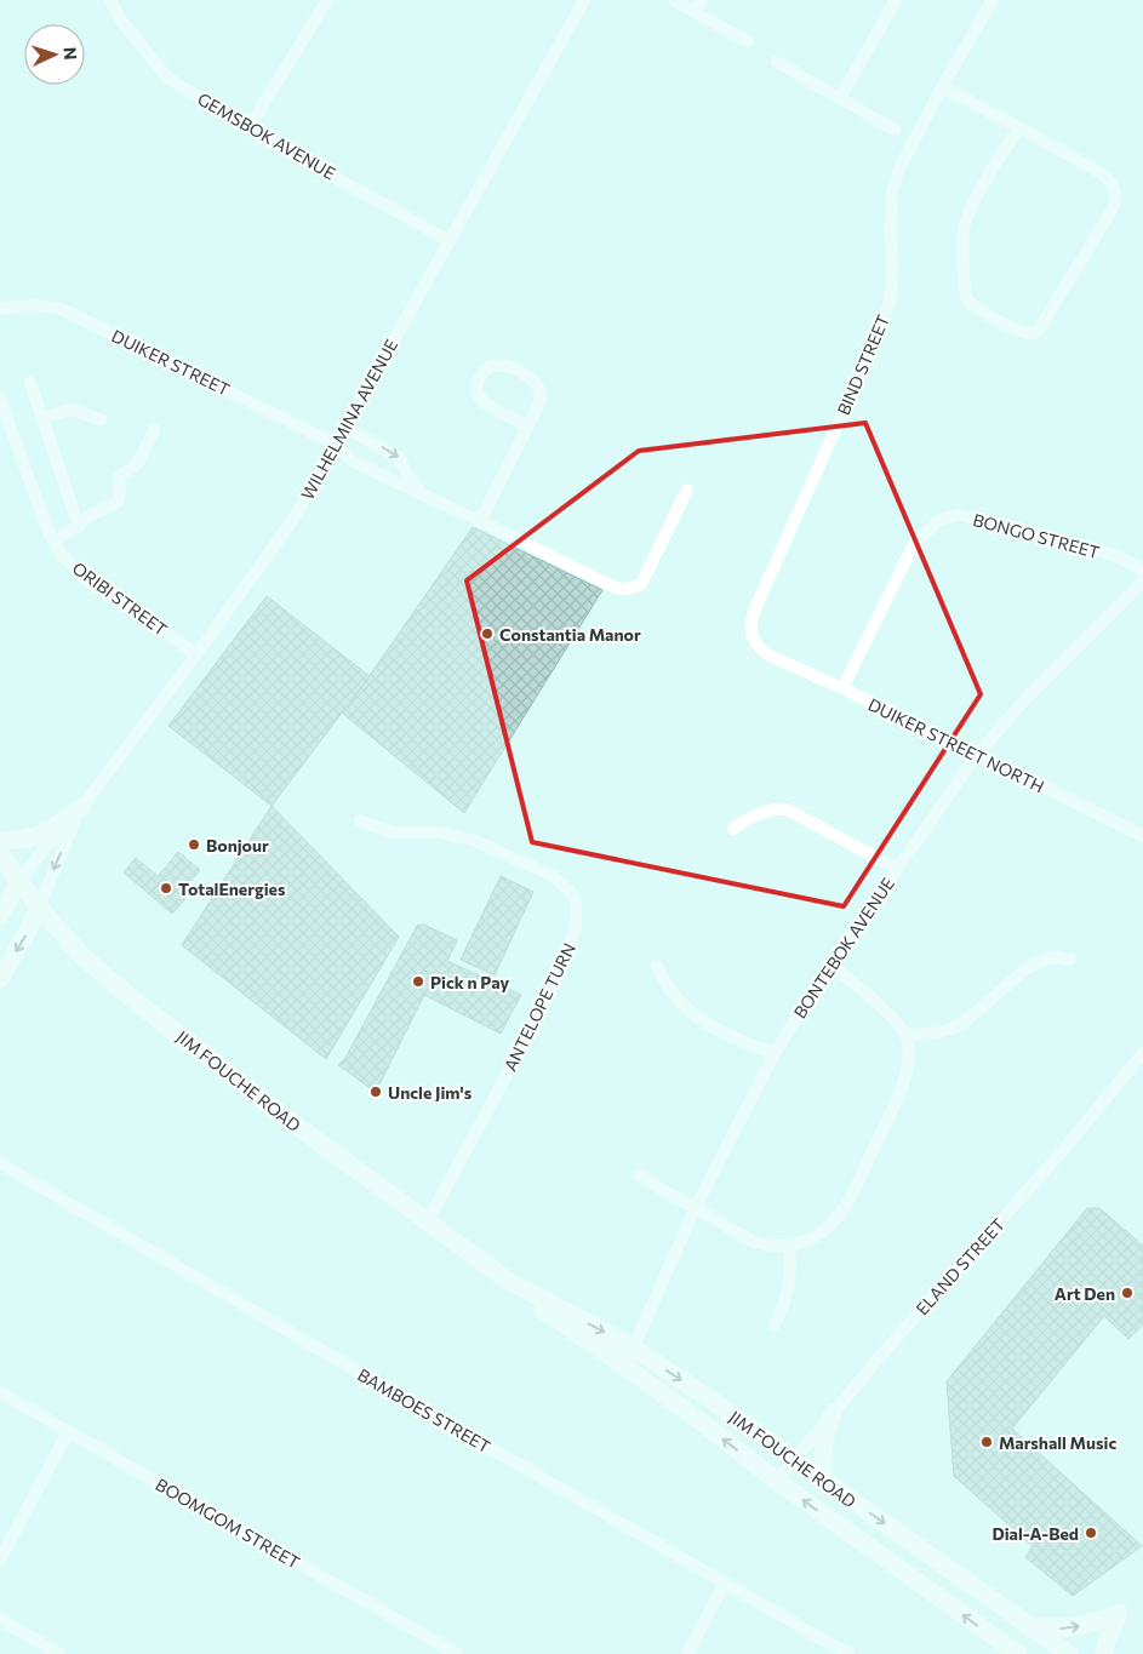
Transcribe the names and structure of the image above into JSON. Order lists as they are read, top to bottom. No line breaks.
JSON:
{"streets":{"street":["GEMSBOK AVENUE","DUIKER STREET","BIND STREET","WILHELMINA AVENUE","BONGO STREET","ORIBI STREET","DUIKER STREET NORTH","BONTEBOK AVENUE","ANTELOPE TURN","JIM FOUCHE ROAD","ELAND STREET","BAMBOES STREET","BOOMGOM STREET"]},"crossings":[["GEMSBOK AVENUE","WILHELMINA AVENUE"],["DUIKER STREET","WILHELMINA AVENUE"],["BIND STREET","DUIKER STREET NORTH"],["WILHELMINA AVENUE","ORIBI STREET"],["WILHELMINA AVENUE","JIM FOUCHE ROAD"],["BONGO STREET","DUIKER STREET NORTH"],["DUIKER STREET NORTH","BONTEBOK AVENUE"],["BONTEBOK AVENUE","JIM FOUCHE ROAD"],["ANTELOPE TURN","JIM FOUCHE ROAD"],["JIM FOUCHE ROAD","ELAND STREET"]],"places":["Constantia Manor","Bonjour","TotalEnergies","Pick n Pay","Uncle Jim's","Art Den","Marshall Music","Dial-A-Bed"],"north":"right"}
